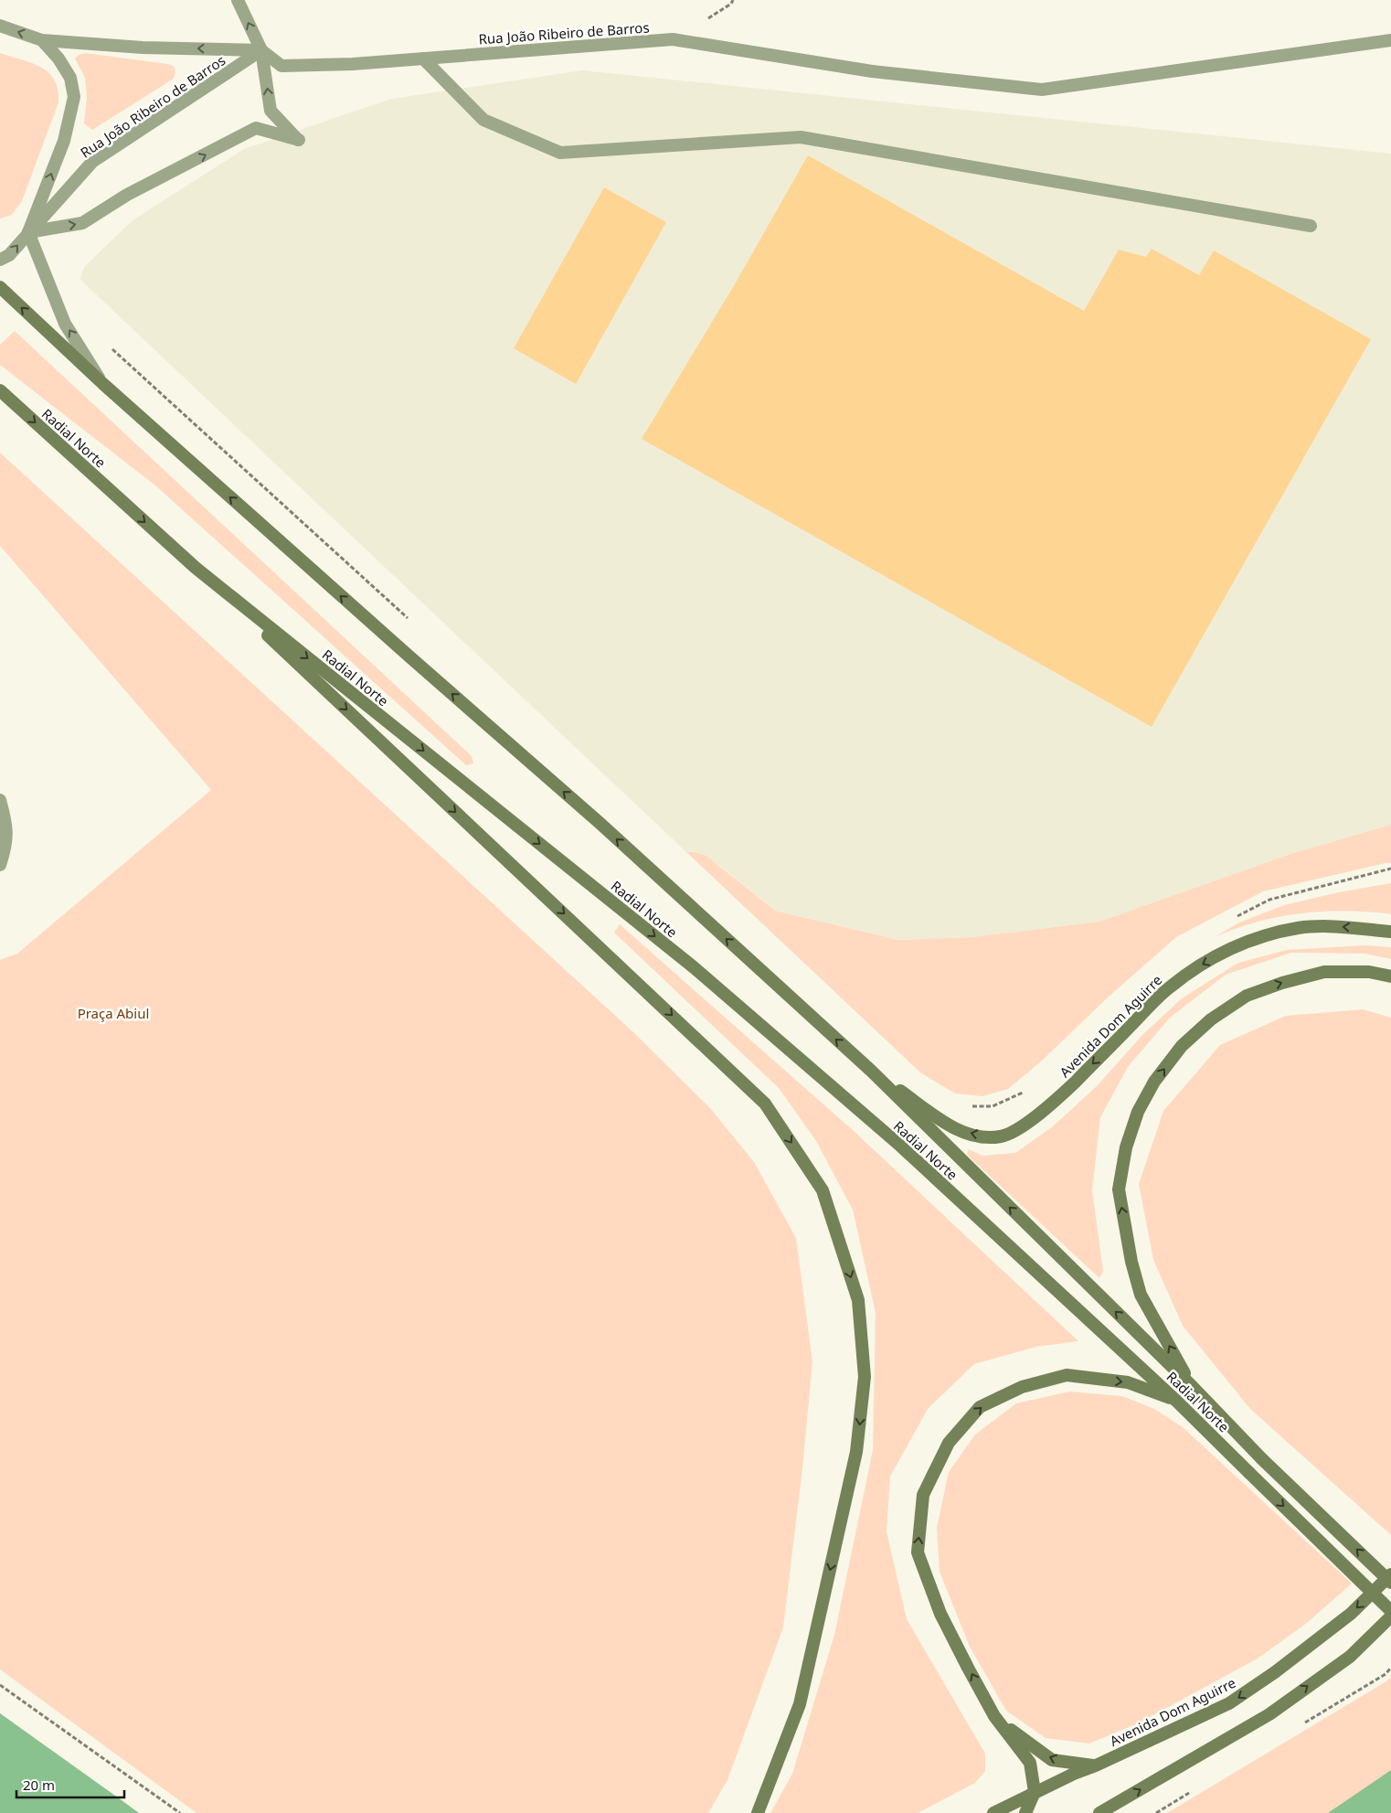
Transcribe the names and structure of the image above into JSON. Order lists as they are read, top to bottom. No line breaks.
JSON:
{"streets":{"main road":["Radial Norte","Avenida Dom Aguirre"],"street":["Rua João Ribeiro de Barros"]},"crossings":[["Rua João Ribeiro de Barros","Radial Norte"],["Radial Norte","Avenida Dom Aguirre"]],"parks":["Praça Abiul"],"scale_bar":"20 m"}
